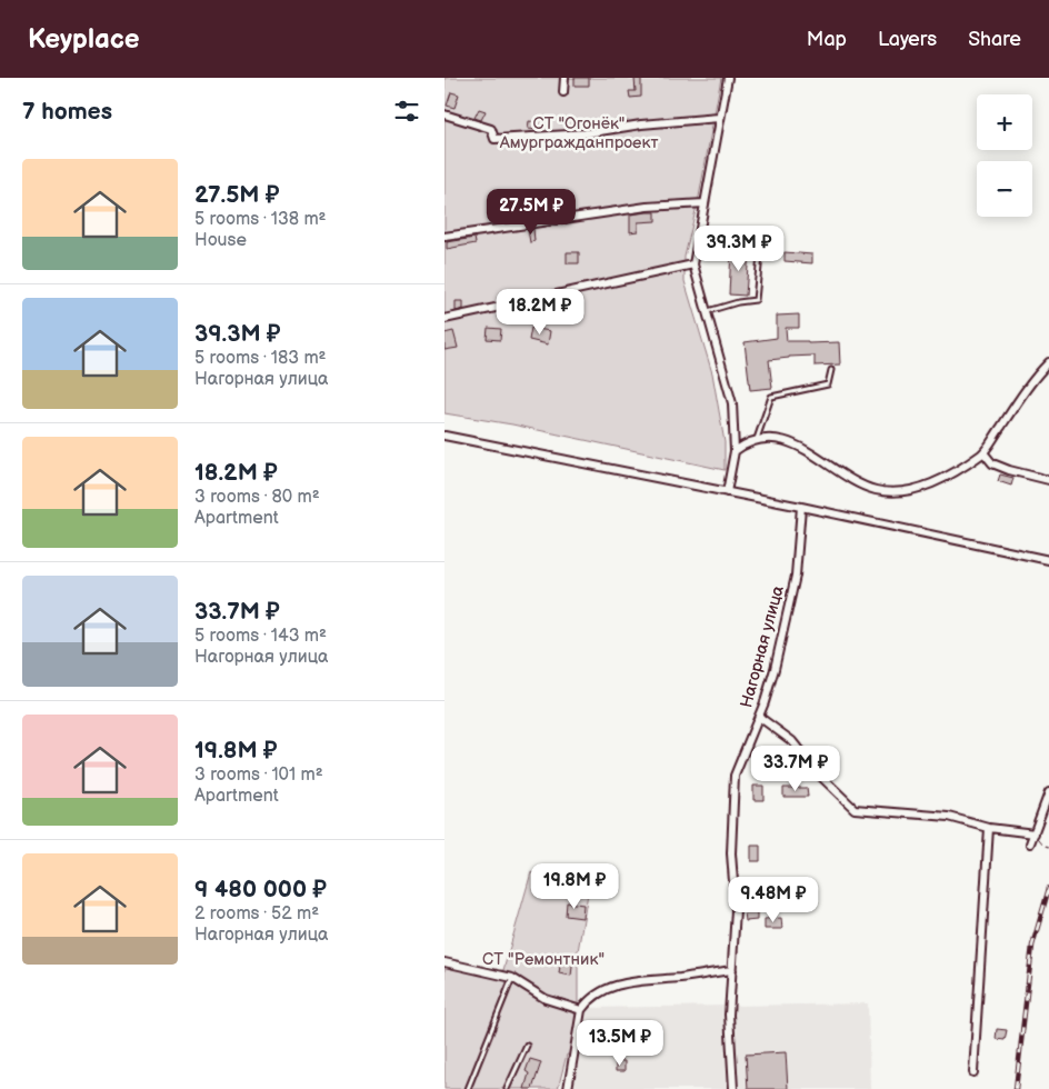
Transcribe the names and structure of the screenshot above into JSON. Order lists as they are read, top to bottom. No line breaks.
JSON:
{"streets":{"street":["Нагорная улица"]},"parks":["СТ \"Огонёк\" Амургражданпроект","СТ \"Ремонтник\""],"page":{"header":"Keyplace","nav":["Map","Layers","Share"],"heading":"7 homes","map_buttons":["+","−"],"list":[{"name":"27.5M ₽","note":"5 rooms · 138 m² · House"},{"name":"39.3M ₽","note":"5 rooms · 183 m² · Нагорная улица"},{"name":"18.2M ₽","note":"3 rooms · 80 m² · Apartment"},{"name":"33.7M ₽","note":"5 rooms · 143 m² · Нагорная улица"},{"name":"19.8M ₽","note":"3 rooms · 101 m² · Apartment"},{"name":"9 480 000 ₽","note":"2 rooms · 52 m² · Нагорная улица"}],"price":["27.5M ₽","39.3M ₽","18.2M ₽","33.7M ₽","19.8M ₽","9.48M ₽","13.5M ₽"]}}
